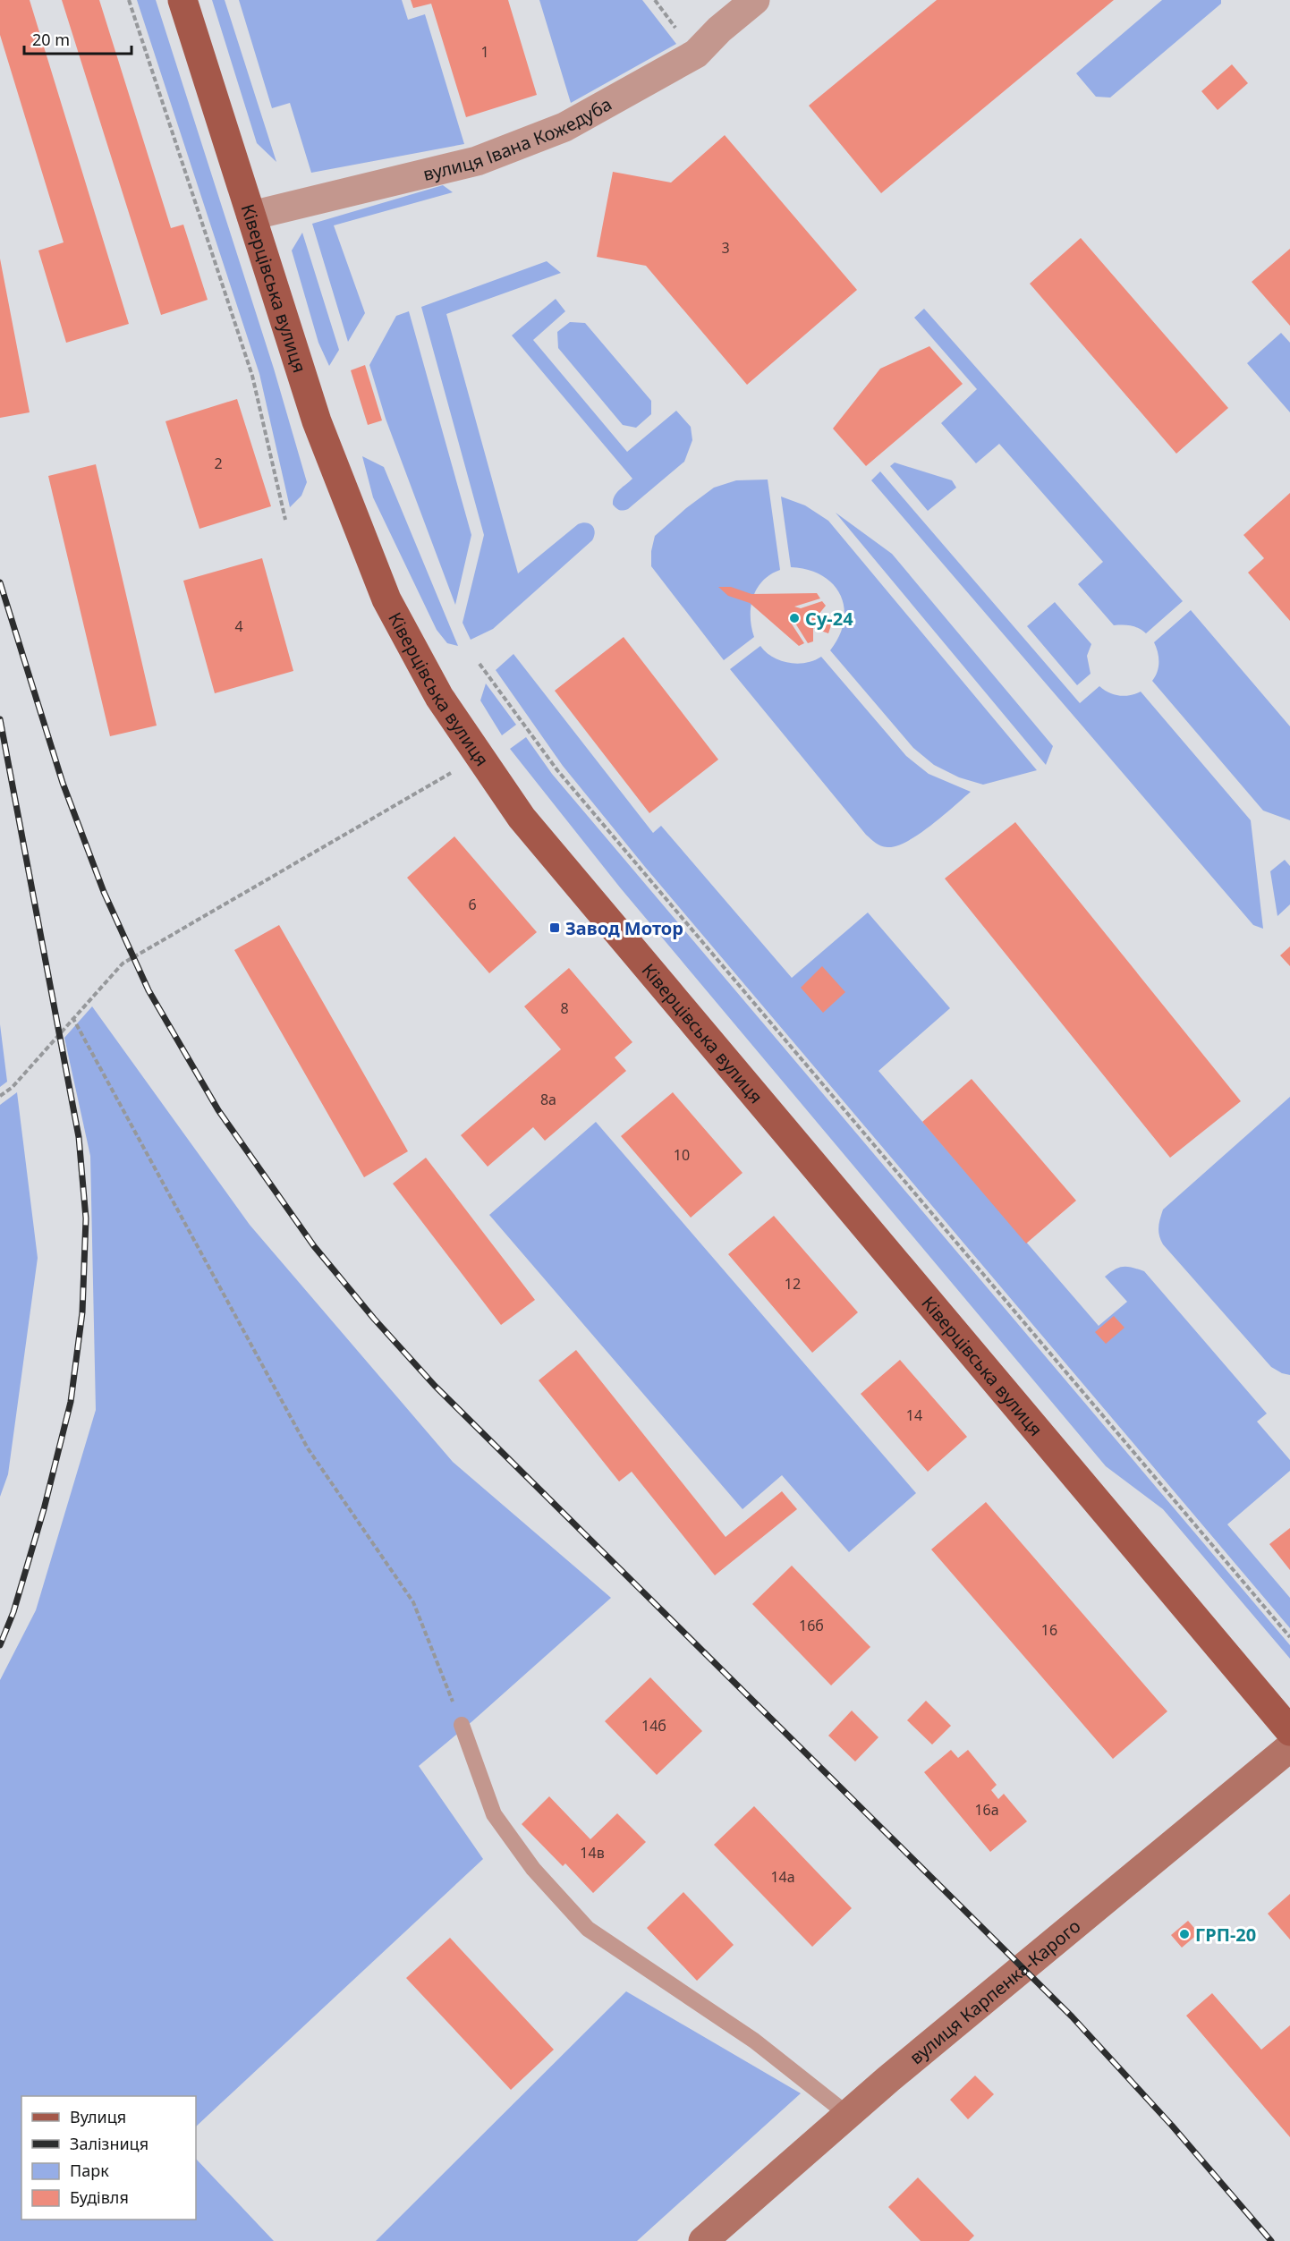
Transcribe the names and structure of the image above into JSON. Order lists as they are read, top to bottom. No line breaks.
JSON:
{"streets":{"main road":["Ківерцівська вулиця","вулиця Карпенка-Карого"],"street":["вулиця Івана Кожедуба"]},"crossings":[["вулиця Івана Кожедуба","Ківерцівська вулиця"]],"places":{"other":["Су-24","ГРП-20"],"transit":["Завод Мотор"]},"house_numbers":["1","3","2","4","6","8","8а","10","12","14","16б","16","14б","16а","14в","14а"],"legend":["Вулиця","Залізниця","Парк","Будівля"],"scale_bar":"20 m"}
